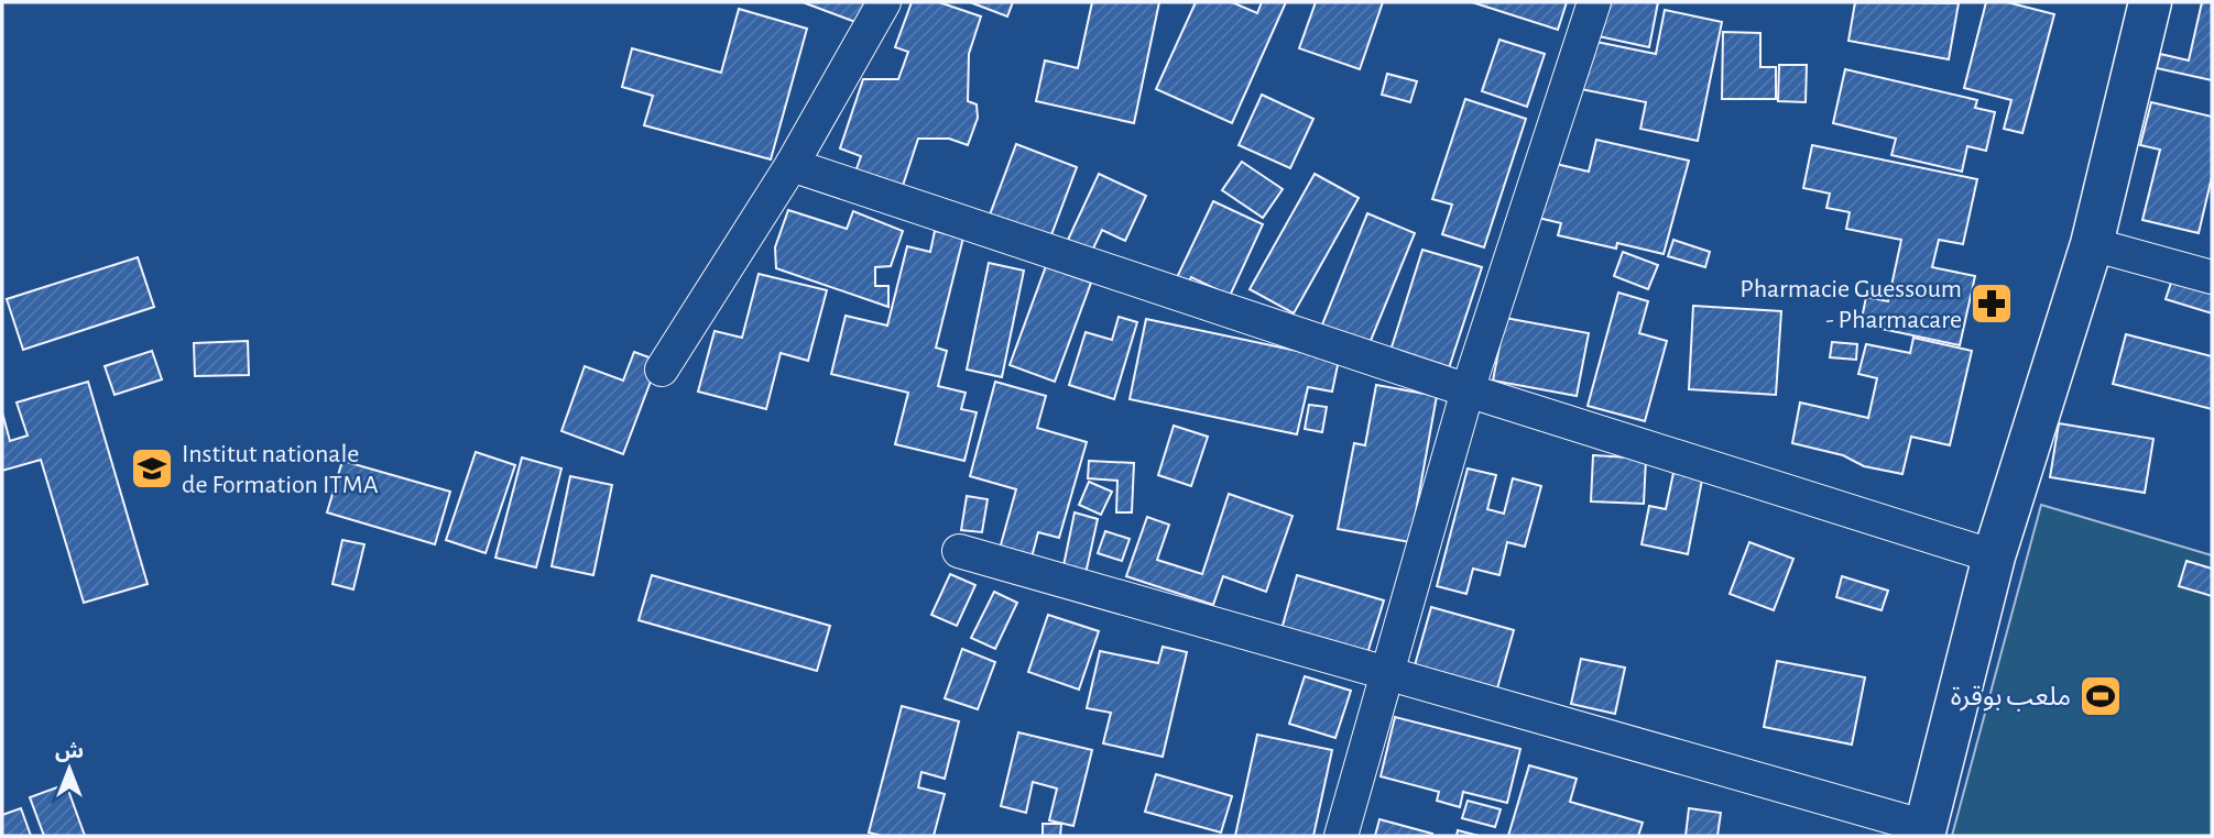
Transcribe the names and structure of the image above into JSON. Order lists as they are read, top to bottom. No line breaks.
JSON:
{"places":{"pharmacy":["Pharmacie Guessoum - Pharmacare"],"school or university":["Institut nationale de Formation ITMA"],"sports":["ملعب بوقرة"]},"north":"top"}
